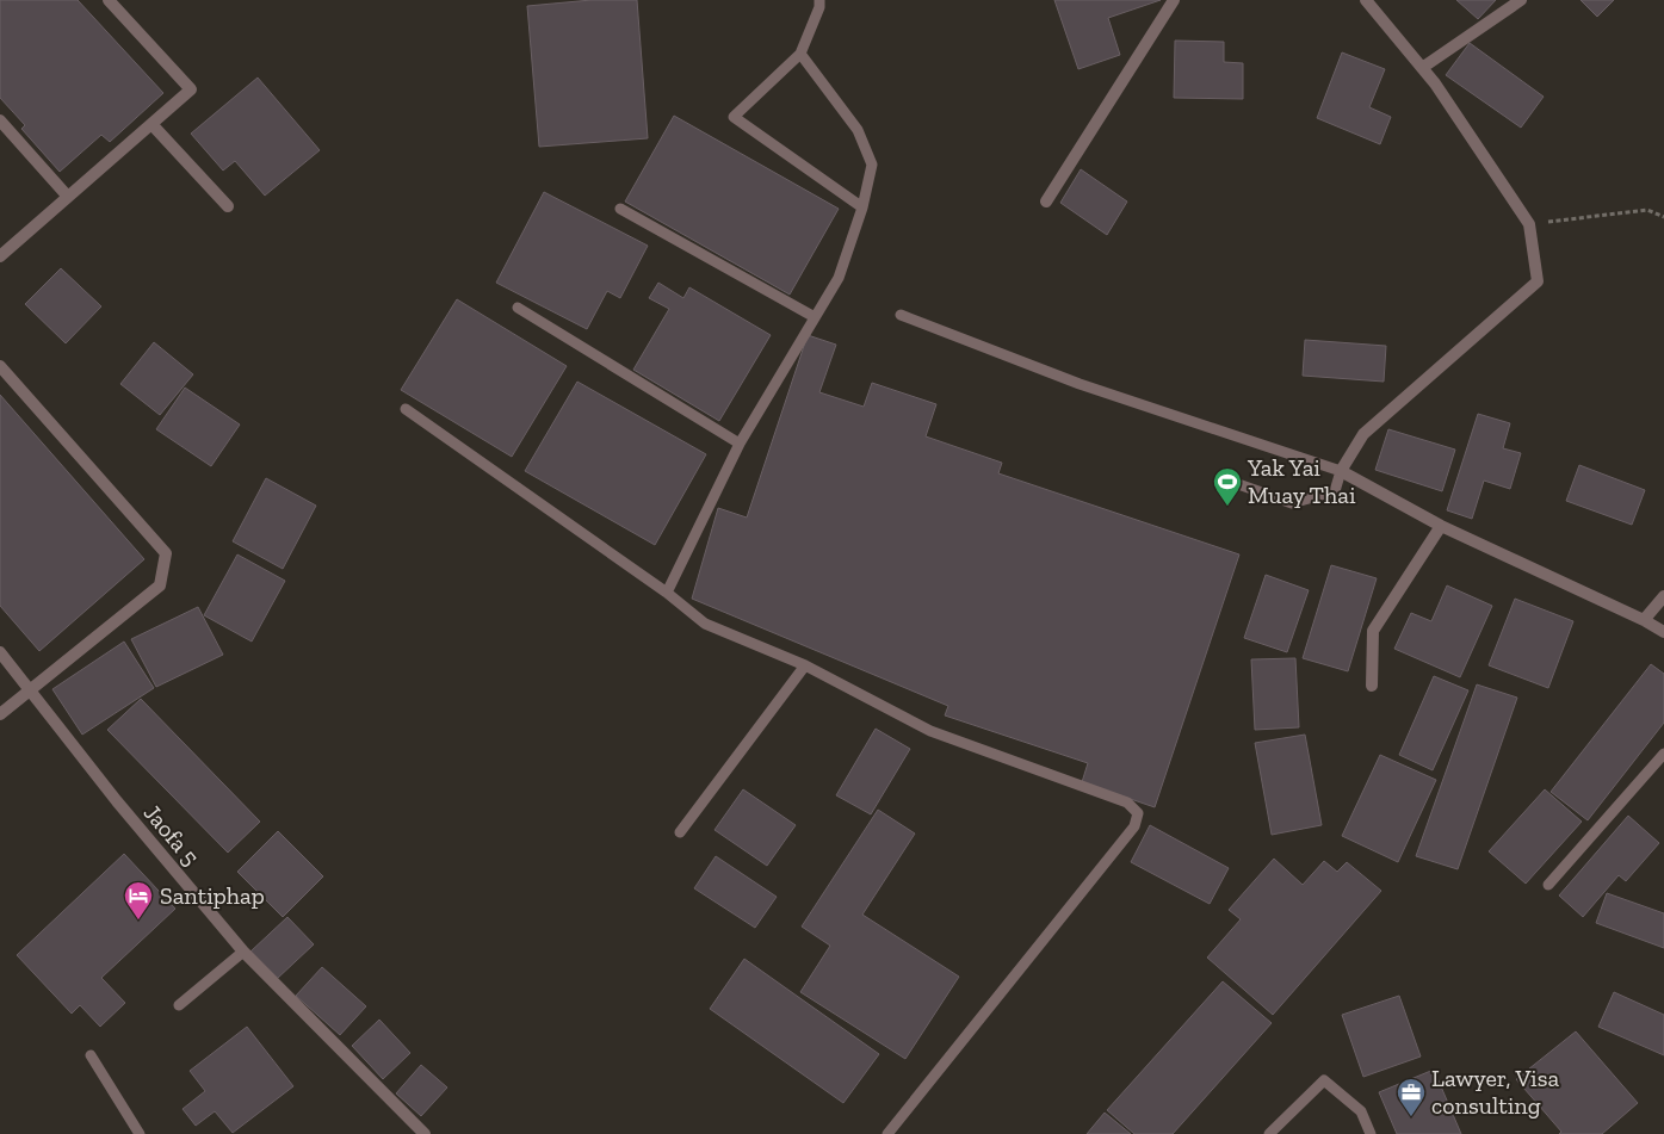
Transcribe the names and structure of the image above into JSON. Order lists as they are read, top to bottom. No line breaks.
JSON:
{"streets":{"street":["Jaofa 5"]},"places":{"sports":["Yak Yai Muay Thai"],"hotel":["Santiphap"],"office":["Lawyer, Visa consulting"]}}
